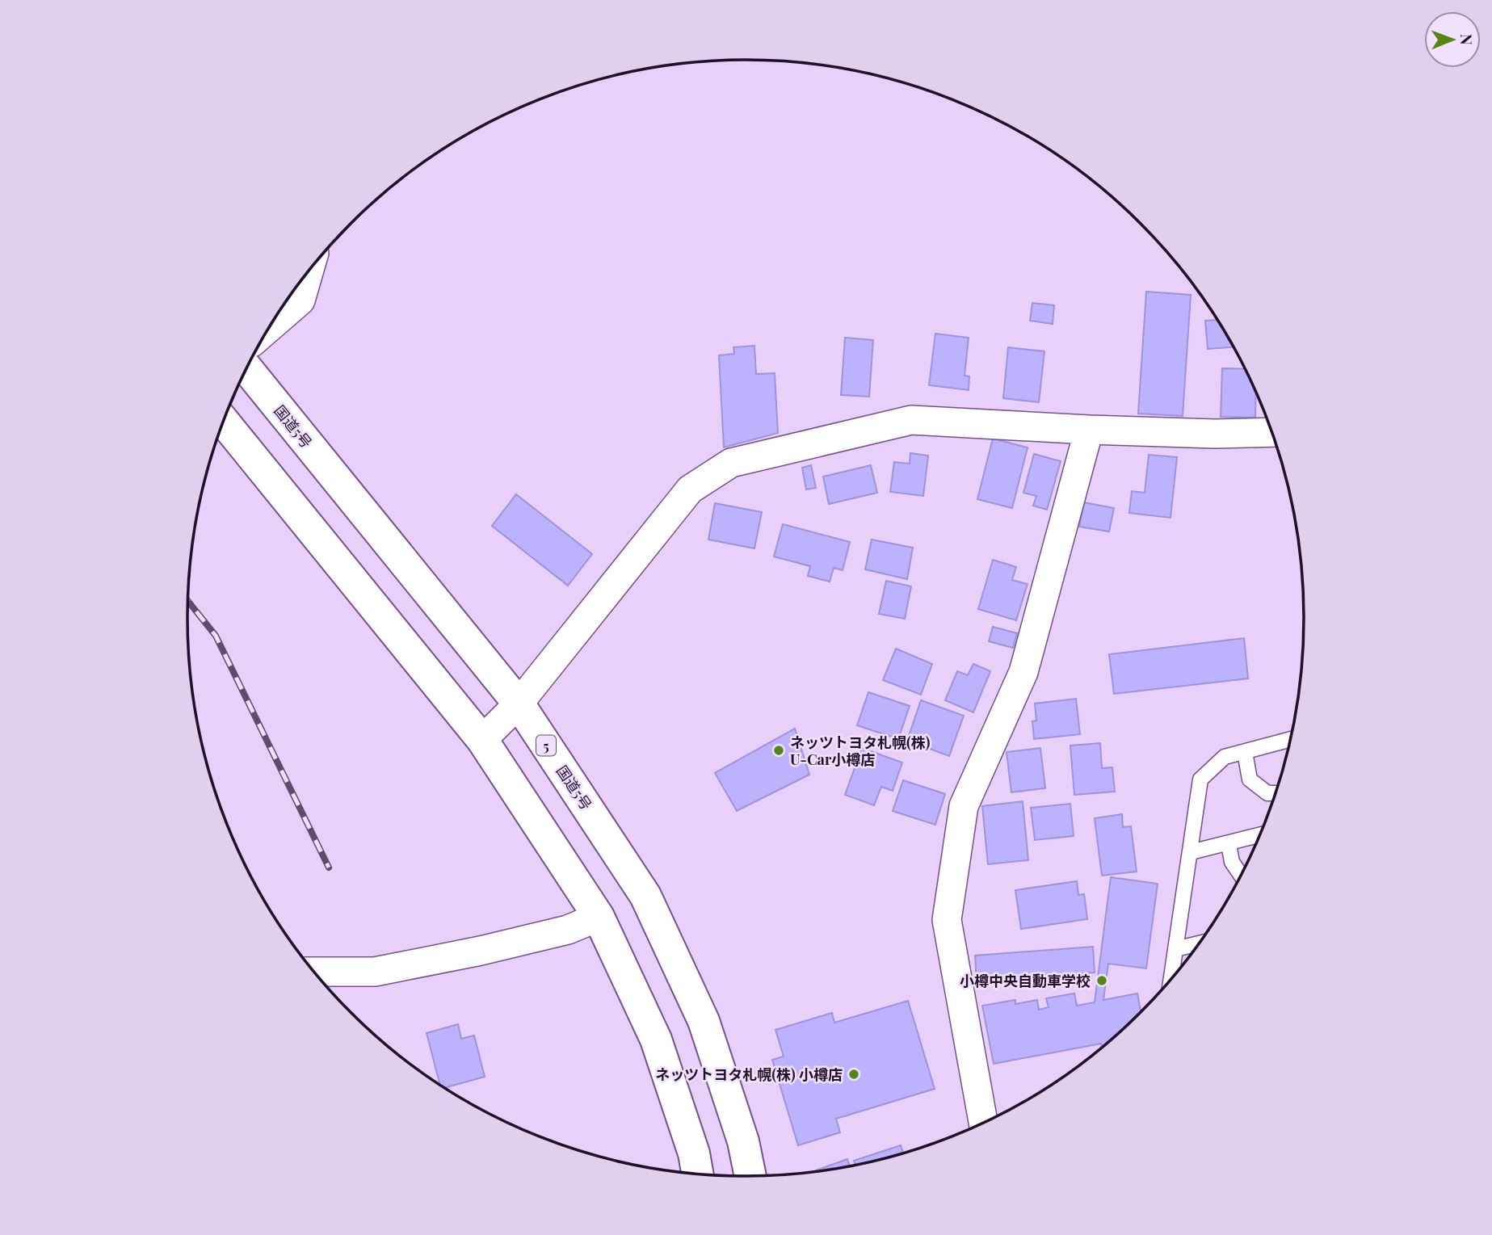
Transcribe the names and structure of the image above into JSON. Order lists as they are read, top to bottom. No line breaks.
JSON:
{"streets":{"highway":["国道5号","5"]},"places":["ネッツトヨタ札幌(株) U-Car小樽店","小樽中央自動車学校","ネッツトヨタ札幌(株) 小樽店"],"north":"right"}
